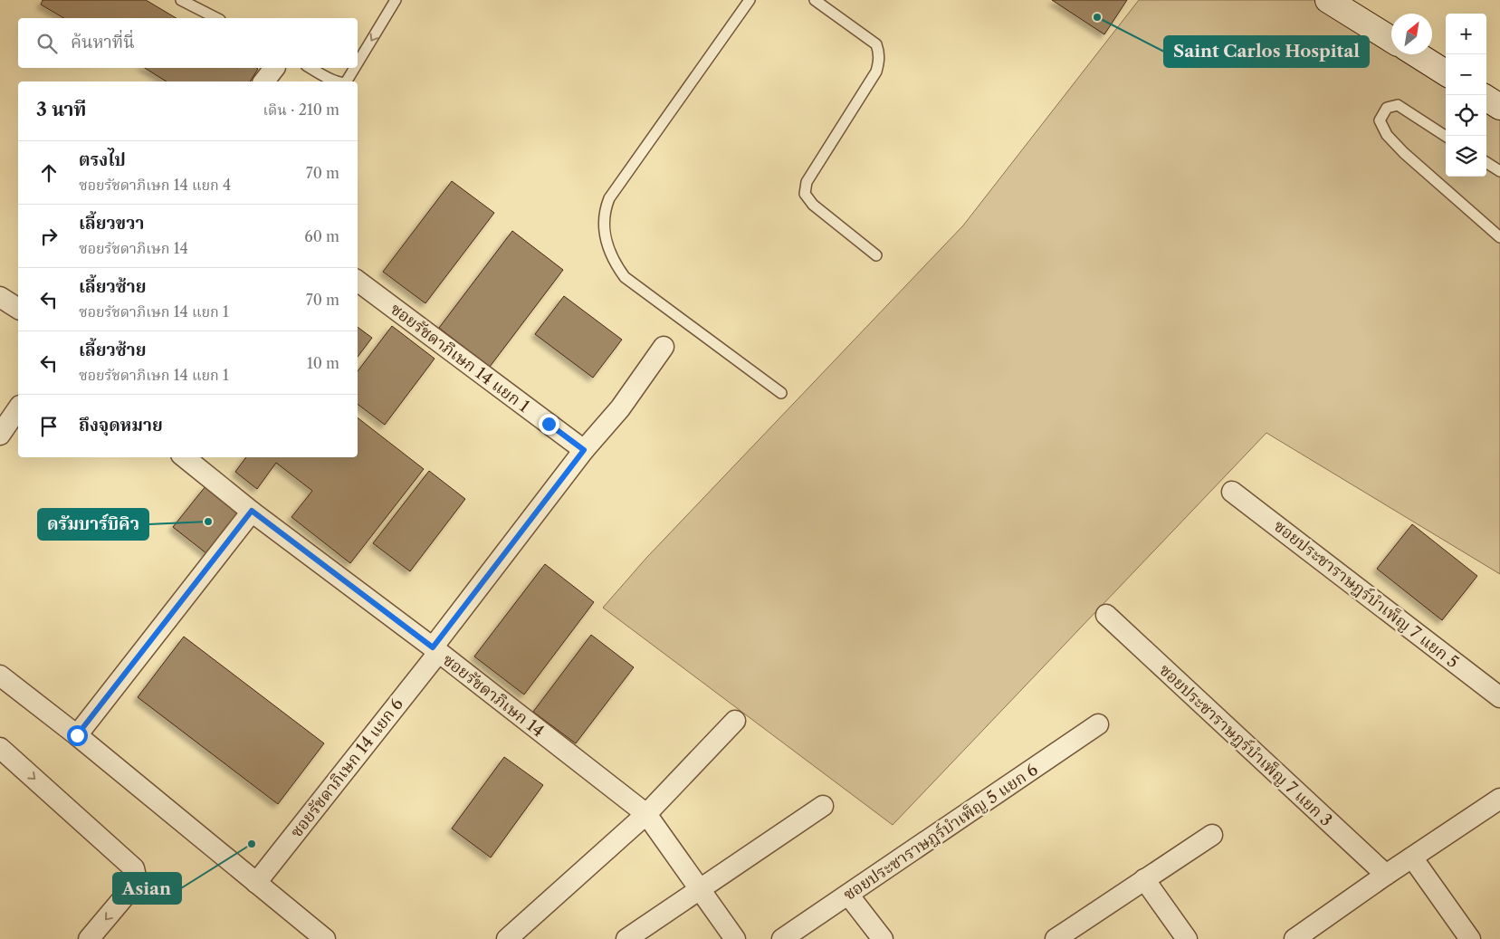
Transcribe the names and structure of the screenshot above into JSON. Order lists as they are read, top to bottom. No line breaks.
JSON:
{"streets":{"street":["ซอยรัชดาภิเษก 14 แยก 1","ซอยประชาราษฎร์บำเพ็ญ 7 แยก 5","ซอยรัชดาภิเษก 14","ซอยประชาราษฎร์บำเพ็ญ 7 แยก 3","ซอยรัชดาภิเษก 14 แยก 6","ซอยประชาราษฎร์บำเพ็ญ 5 แยก 6"]},"crossings":[["ซอยรัชดาภิเษก 14","ซอยรัชดาภิเษก 14 แยก 6"]],"places":["Saint Carlos Hospital","ดรัมบาร์บิคิว","Asian"],"north":"top right","page":{"map_buttons":["+","−"],"search":"ค้นหาที่นี่","heading":["3 นาที","เดิน · 210 m"],"list":[["ตรงไป","ซอยรัชดาภิเษก 14 แยก 4","70 m"],["เลี้ยวขวา","ซอยรัชดาภิเษก 14","60 m"],["เลี้ยวซ้าย","ซอยรัชดาภิเษก 14 แยก 1","70 m"],["เลี้ยวซ้าย","ซอยรัชดาภิเษก 14 แยก 1","10 m"],"ถึงจุดหมาย"]}}
